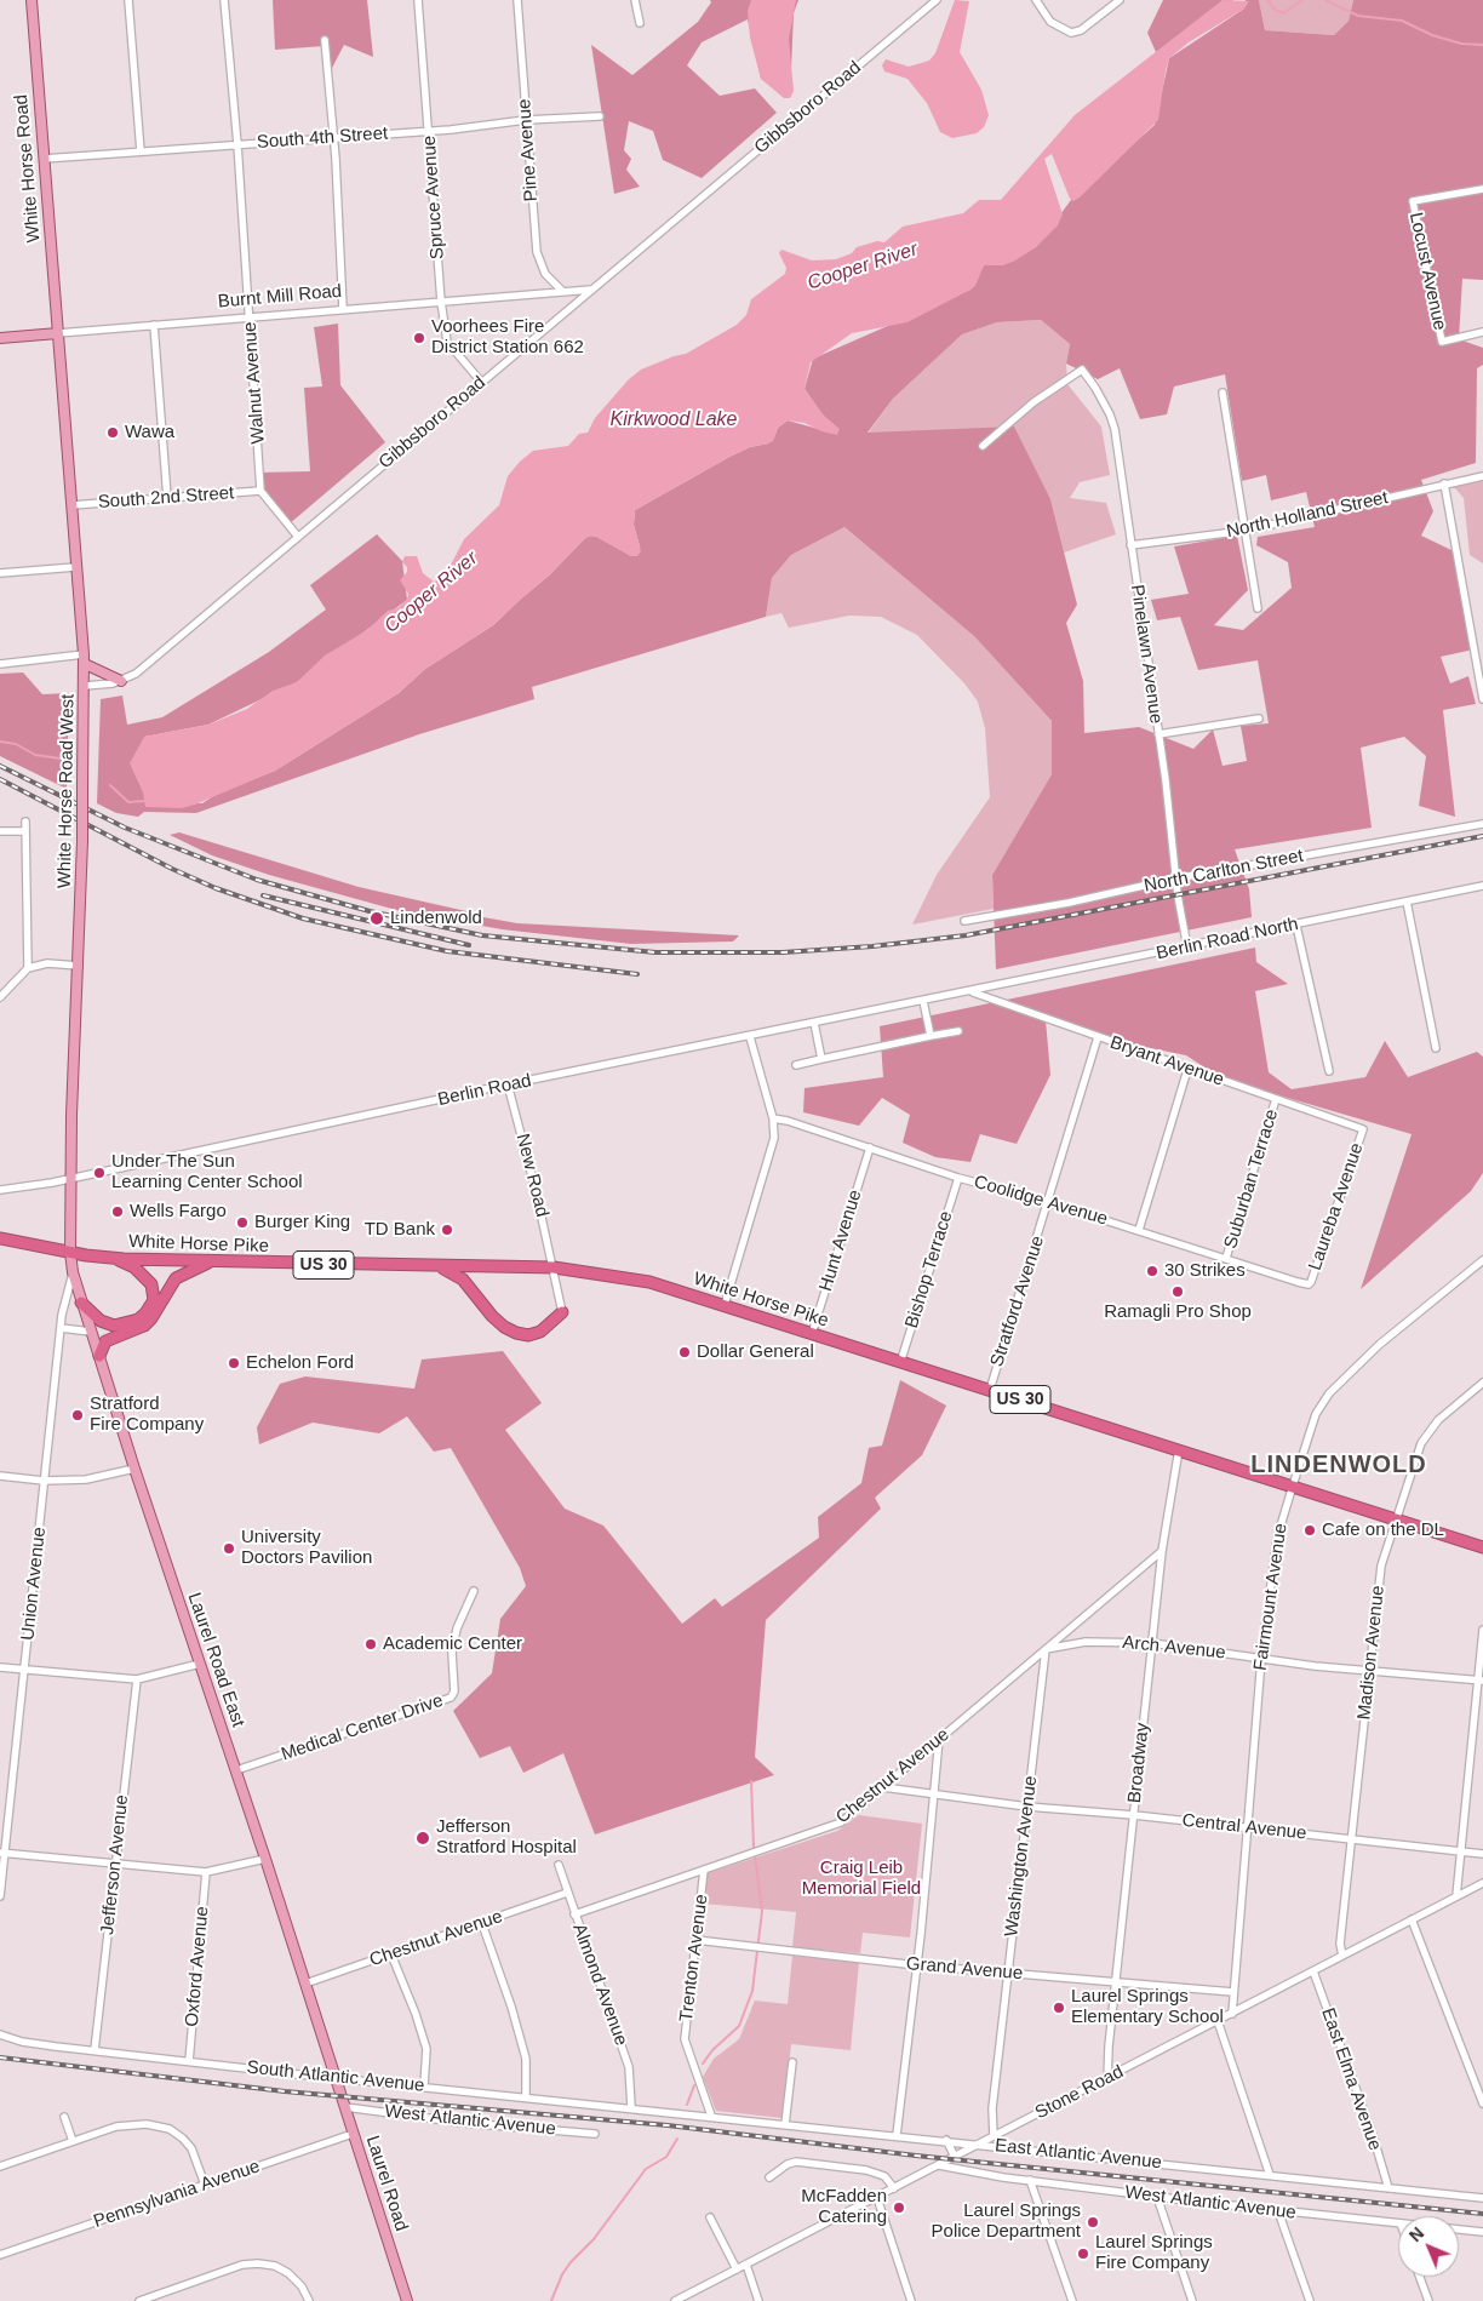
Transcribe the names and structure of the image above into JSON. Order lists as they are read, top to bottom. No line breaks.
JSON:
{"streets":{"highway":["White Horse Pike","US 30"],"main road":["White Horse Road","Burnt Mill Road","White Horse Road West","Laurel Road East","Laurel Road"],"street":["Gibbsboro Road","South 4th Street","Pine Avenue","Spruce Avenue","Locust Avenue","Walnut Avenue","South 2nd Street","North Holland Street","Pinelawn Avenue","North Carlton Street","Berlin Road North","Bryant Avenue","Berlin Road","New Road","Suburban Terrace","Coolidge Avenue","Laureba Avenue","Hunt Avenue","Bishop Terrace","Stratford Avenue","Union Avenue","Fairmount Avenue","Arch Avenue","Madison Avenue","Medical Center Drive","Broadway","Chestnut Avenue","Central Avenue","Washington Avenue","Jefferson Avenue","Trenton Avenue","Oxford Avenue","Grand Avenue","Almond Avenue","South Atlantic Avenue","East Elma Avenue","Stone Road","West Atlantic Avenue","East Atlantic Avenue","Pennsylvania Avenue"]},"crossings":[["Gibbsboro Road","Spruce Avenue"],["Gibbsboro Road","Burnt Mill Road"],["Gibbsboro Road","White Horse Road West"],["South 4th Street","Pine Avenue"],["South 4th Street","White Horse Road"],["South 4th Street","Spruce Avenue"],["South 4th Street","Walnut Avenue"],["Pine Avenue","Burnt Mill Road"],["White Horse Road","Burnt Mill Road"],["White Horse Road","White Horse Road West"],["Spruce Avenue","Burnt Mill Road"],["Burnt Mill Road","Walnut Avenue"],["Burnt Mill Road","White Horse Road West"],["Walnut Avenue","South 2nd Street"],["South 2nd Street","White Horse Road West"],["North Holland Street","Pinelawn Avenue"],["Pinelawn Avenue","North Carlton Street"],["Pinelawn Avenue","Berlin Road North"],["White Horse Road West","Berlin Road"],["White Horse Road West","White Horse Pike"],["White Horse Road West","Laurel Road East"],["Berlin Road North","Bryant Avenue"],["Berlin Road North","Berlin Road"],["Bryant Avenue","Berlin Road"],["Bryant Avenue","Suburban Terrace"],["Bryant Avenue","Laureba Avenue"],["Bryant Avenue","Stratford Avenue"],["Berlin Road","New Road"],["New Road","White Horse Pike"],["Suburban Terrace","Coolidge Avenue"],["Coolidge Avenue","Laureba Avenue"],["Coolidge Avenue","Hunt Avenue"],["Coolidge Avenue","Bishop Terrace"],["Coolidge Avenue","Stratford Avenue"],["Hunt Avenue","White Horse Pike"],["White Horse Pike","Bishop Terrace"],["White Horse Pike","Stratford Avenue"],["White Horse Pike","Fairmount Avenue"],["White Horse Pike","Madison Avenue"],["White Horse Pike","Laurel Road East"],["White Horse Pike","Broadway"],["Union Avenue","Laurel Road East"],["Fairmount Avenue","Arch Avenue"],["Fairmount Avenue","Central Avenue"],["Fairmount Avenue","Grand Avenue"],["Fairmount Avenue","Stone Road"],["Arch Avenue","Madison Avenue"],["Arch Avenue","Broadway"],["Arch Avenue","Chestnut Avenue"],["Arch Avenue","Washington Avenue"],["Madison Avenue","Central Avenue"],["Madison Avenue","Stone Road"],["Laurel Road East","Medical Center Drive"],["Laurel Road East","Chestnut Avenue"],["Laurel Road East","South Atlantic Avenue"],["Laurel Road East","Laurel Road"],["Broadway","Chestnut Avenue"],["Broadway","Central Avenue"],["Broadway","Grand Avenue"],["Broadway","Stone Road"],["Chestnut Avenue","Central Avenue"],["Chestnut Avenue","Washington Avenue"],["Chestnut Avenue","Trenton Avenue"],["Chestnut Avenue","Almond Avenue"],["Central Avenue","Washington Avenue"],["Washington Avenue","Grand Avenue"],["Washington Avenue","Stone Road"],["Jefferson Avenue","South Atlantic Avenue"],["Trenton Avenue","Grand Avenue"],["Trenton Avenue","East Atlantic Avenue"],["Oxford Avenue","South Atlantic Avenue"],["Almond Avenue","South Atlantic Avenue"],["South Atlantic Avenue","East Atlantic Avenue"],["South Atlantic Avenue","Laurel Road"],["East Elma Avenue","Stone Road"],["East Elma Avenue","East Atlantic Avenue"],["Stone Road","West Atlantic Avenue"],["Stone Road","East Atlantic Avenue"],["West Atlantic Avenue","Laurel Road"],["Laurel Road","Pennsylvania Avenue"]],"districts":["LINDENWOLD"],"water":["Cooper River","Kirkwood Lake"],"parks":["Craig Leib Memorial Field"],"places":["Voorhees Fire District Station 662","Wawa","Lindenwold","Under The Sun Learning Center School","Wells Fargo","Burger King","TD Bank","30 Strikes","Ramagli Pro Shop","Dollar General","Echelon Ford","Stratford Fire Company","Cafe on the DL","University Doctors Pavilion","Academic Center","Jefferson Stratford Hospital","Laurel Springs Elementary School","McFadden Catering","Laurel Springs Police Department","Laurel Springs Fire Company"],"north":"top left"}
